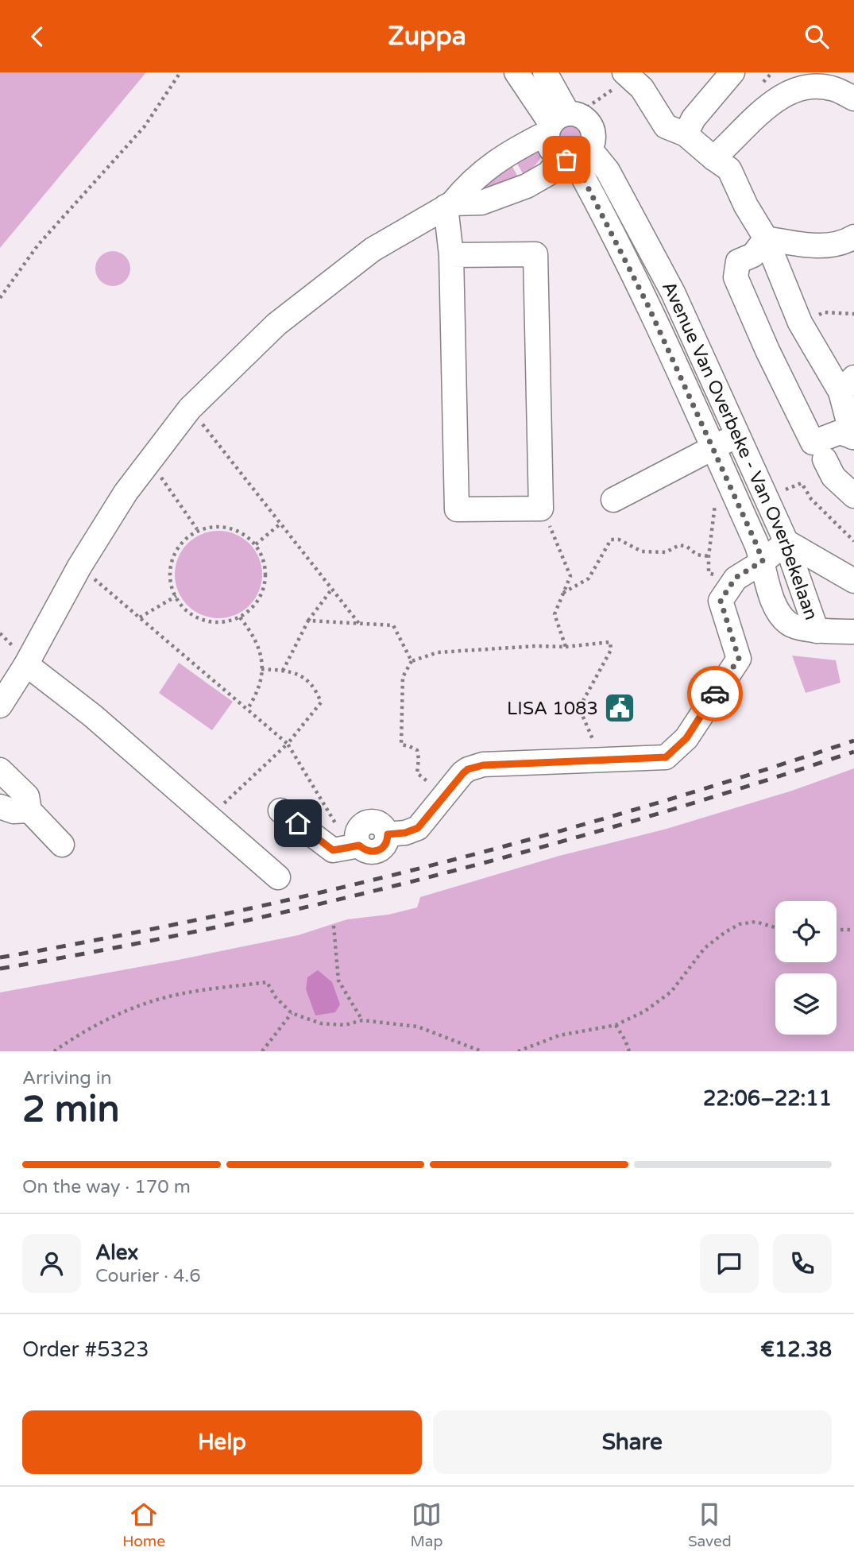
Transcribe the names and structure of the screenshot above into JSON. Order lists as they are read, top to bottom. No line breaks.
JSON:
{"streets":{"street":["Avenue Van Overbeke - Van Overbekelaan"]},"places":{"public building":["LISA 1083"]},"page":{"header":"Zuppa","heading":["2 min","Arriving in","22:06–22:11"],"panel":["Alex","Courier · 4.6","Order #5323","€12.38"],"bar":"On the way · 170 m","buttons":["Help","Share"],"tabs":["Home","Map","Saved"]}}
